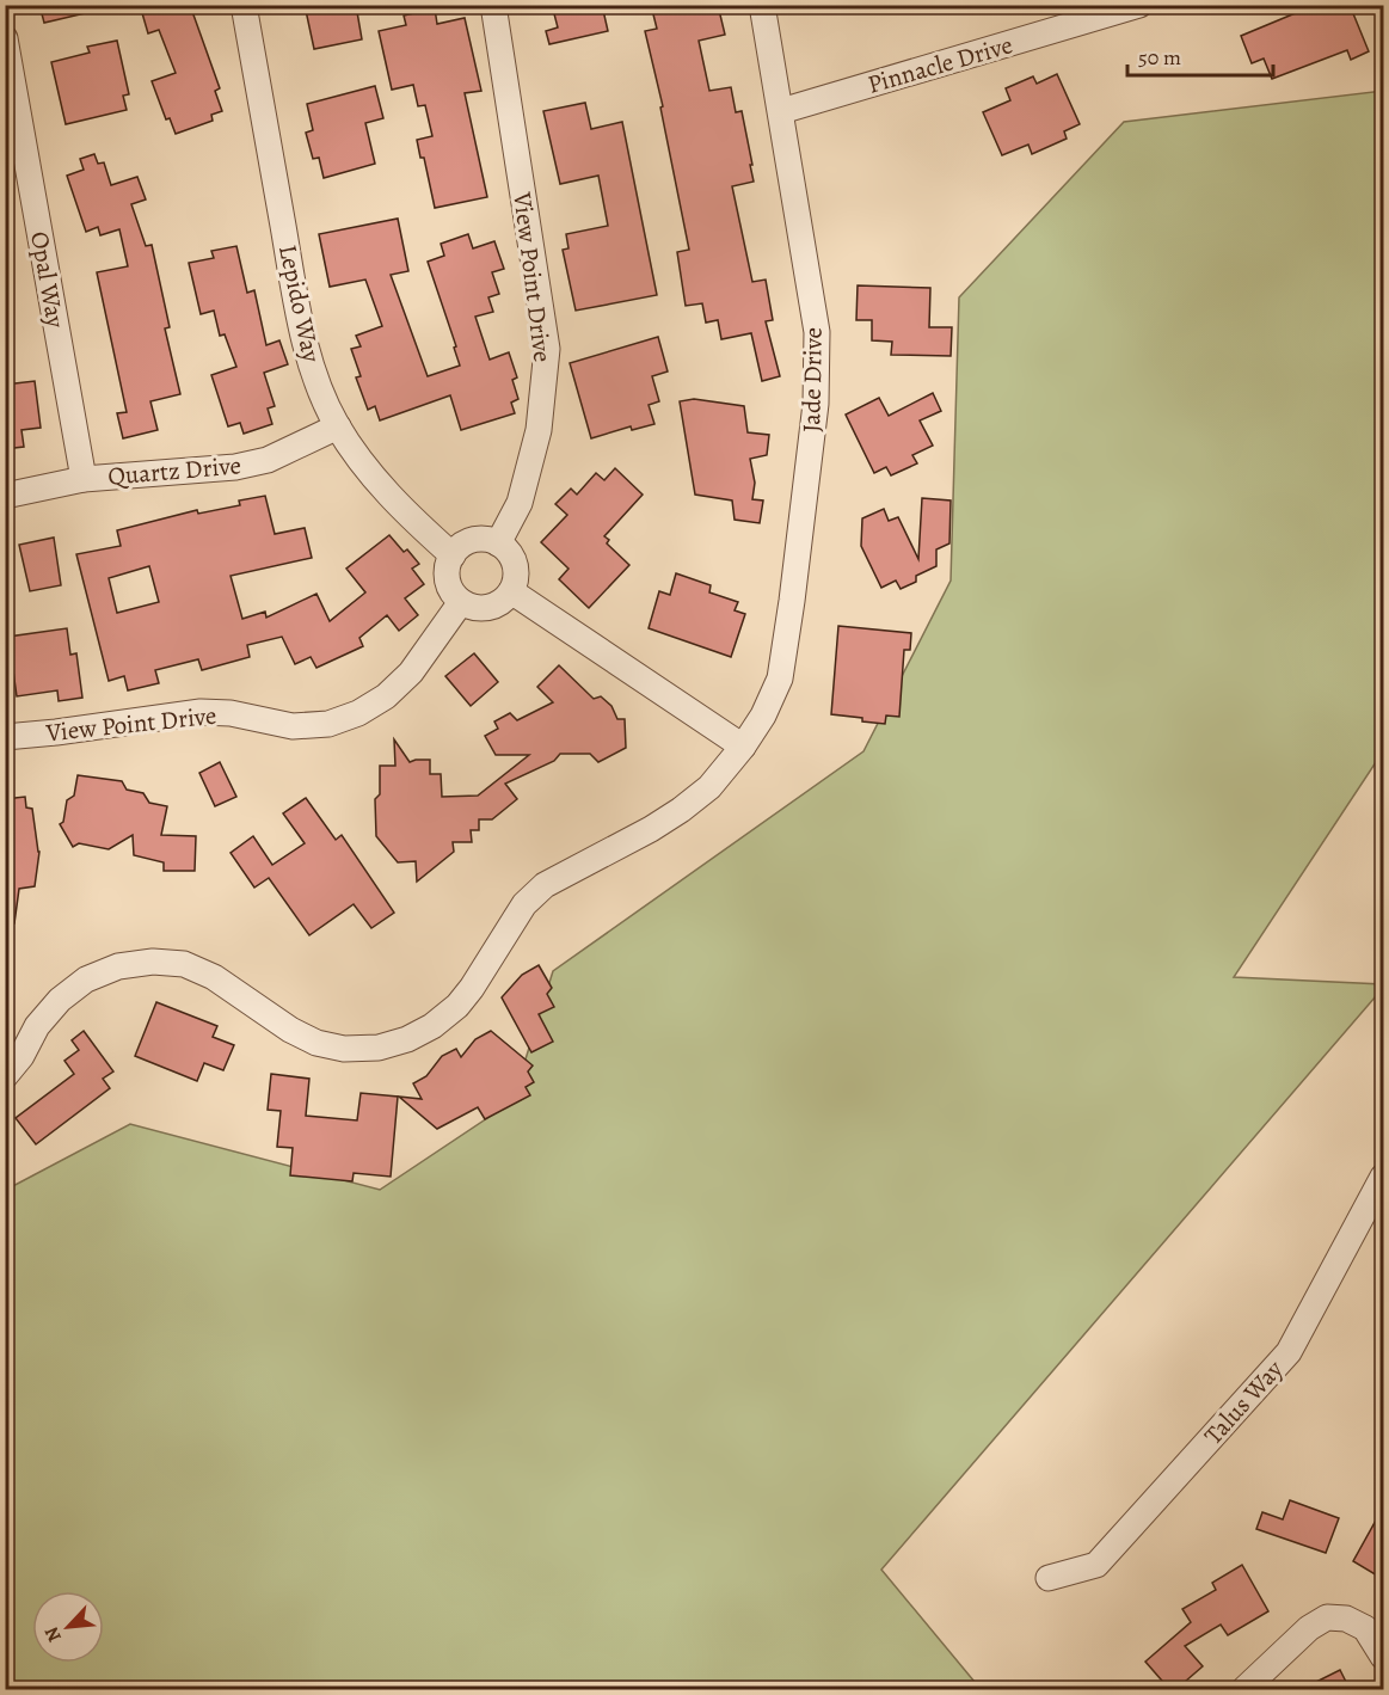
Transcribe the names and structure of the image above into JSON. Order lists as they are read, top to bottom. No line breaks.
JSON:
{"streets":{"street":["Pinnacle Drive","View Point Drive","Opal Way","Lepido Way","Jade Drive","Quartz Drive","Talus Way"]},"crossings":[["Pinnacle Drive","Jade Drive"],["View Point Drive","Lepido Way"],["Opal Way","Quartz Drive"],["Lepido Way","Quartz Drive"]],"scale_bar":"50 m","north":"bottom left"}
